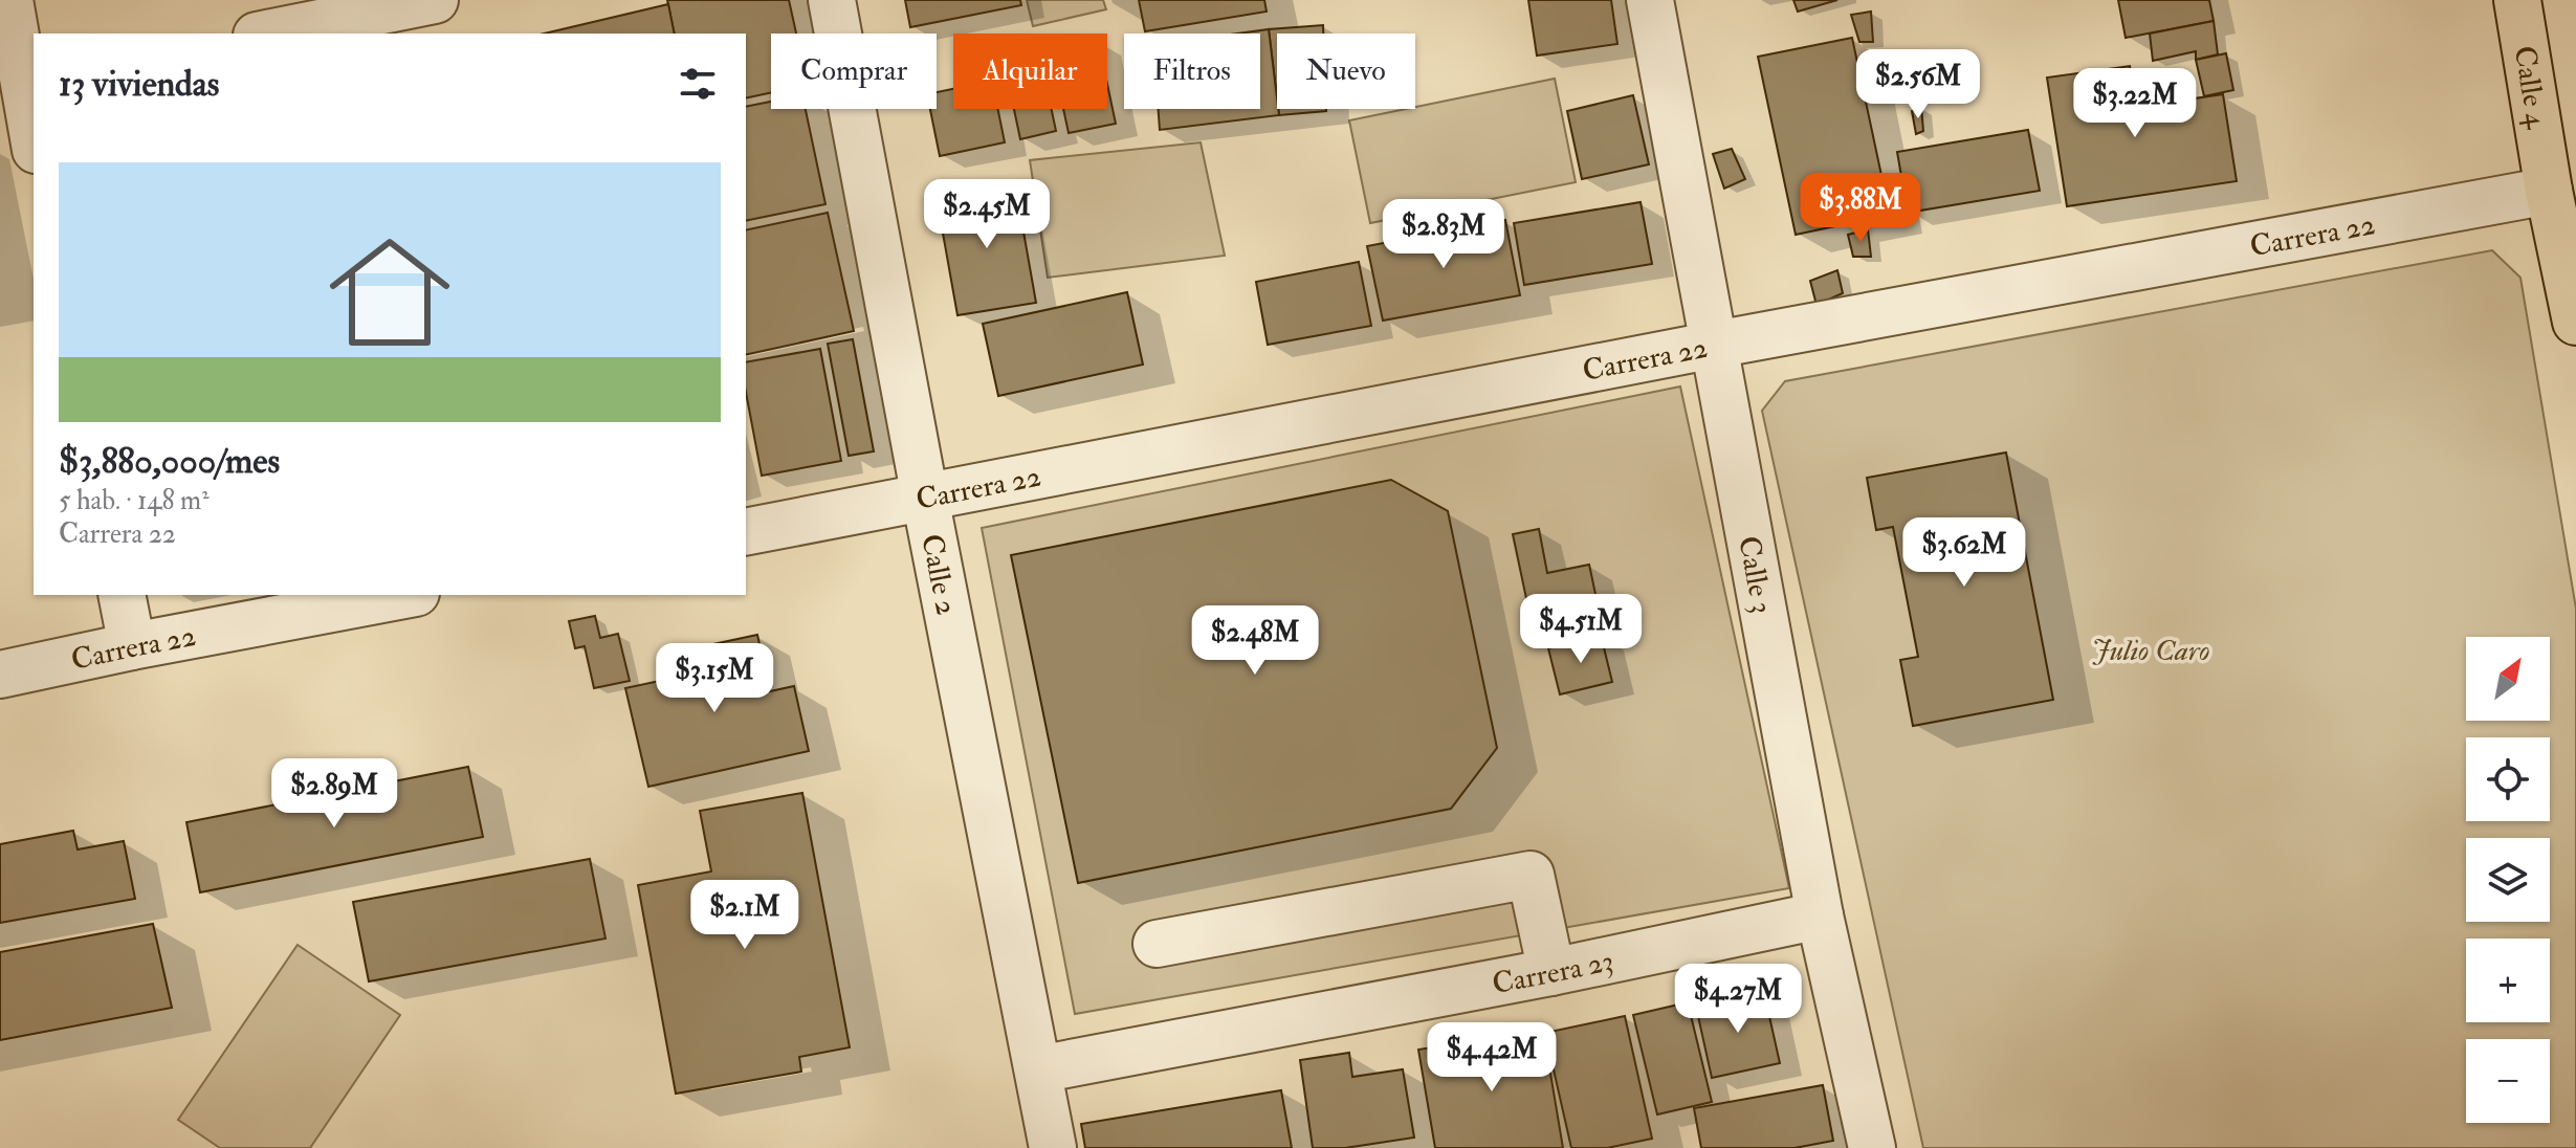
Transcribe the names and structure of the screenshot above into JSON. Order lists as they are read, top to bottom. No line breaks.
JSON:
{"streets":{"main road":["Calle 4"],"street":["Carrera 22","Calle 2","Calle 3","Carrera 23"]},"crossings":[["Calle 4","Carrera 22"],["Carrera 22","Calle 2"],["Carrera 22","Calle 3"],["Calle 2","Carrera 23"],["Calle 3","Carrera 23"]],"parks":["Julio Caro"],"north":"top right","page":{"chip":["Comprar","Alquilar","Filtros","Nuevo"],"heading":"13 viviendas","price":["$2.56M","$3.22M","$3.88M","$2.45M","$2.83M","$3.62M","$4.51M","$2.48M","$3.15M","$2.89M","$2.1M","$4.27M","$4.42M"],"list":[{"name":"$3,880,000/mes","note":"5 hab. · 148 m² · Carrera 22"}],"map_buttons":["+","−"]}}
